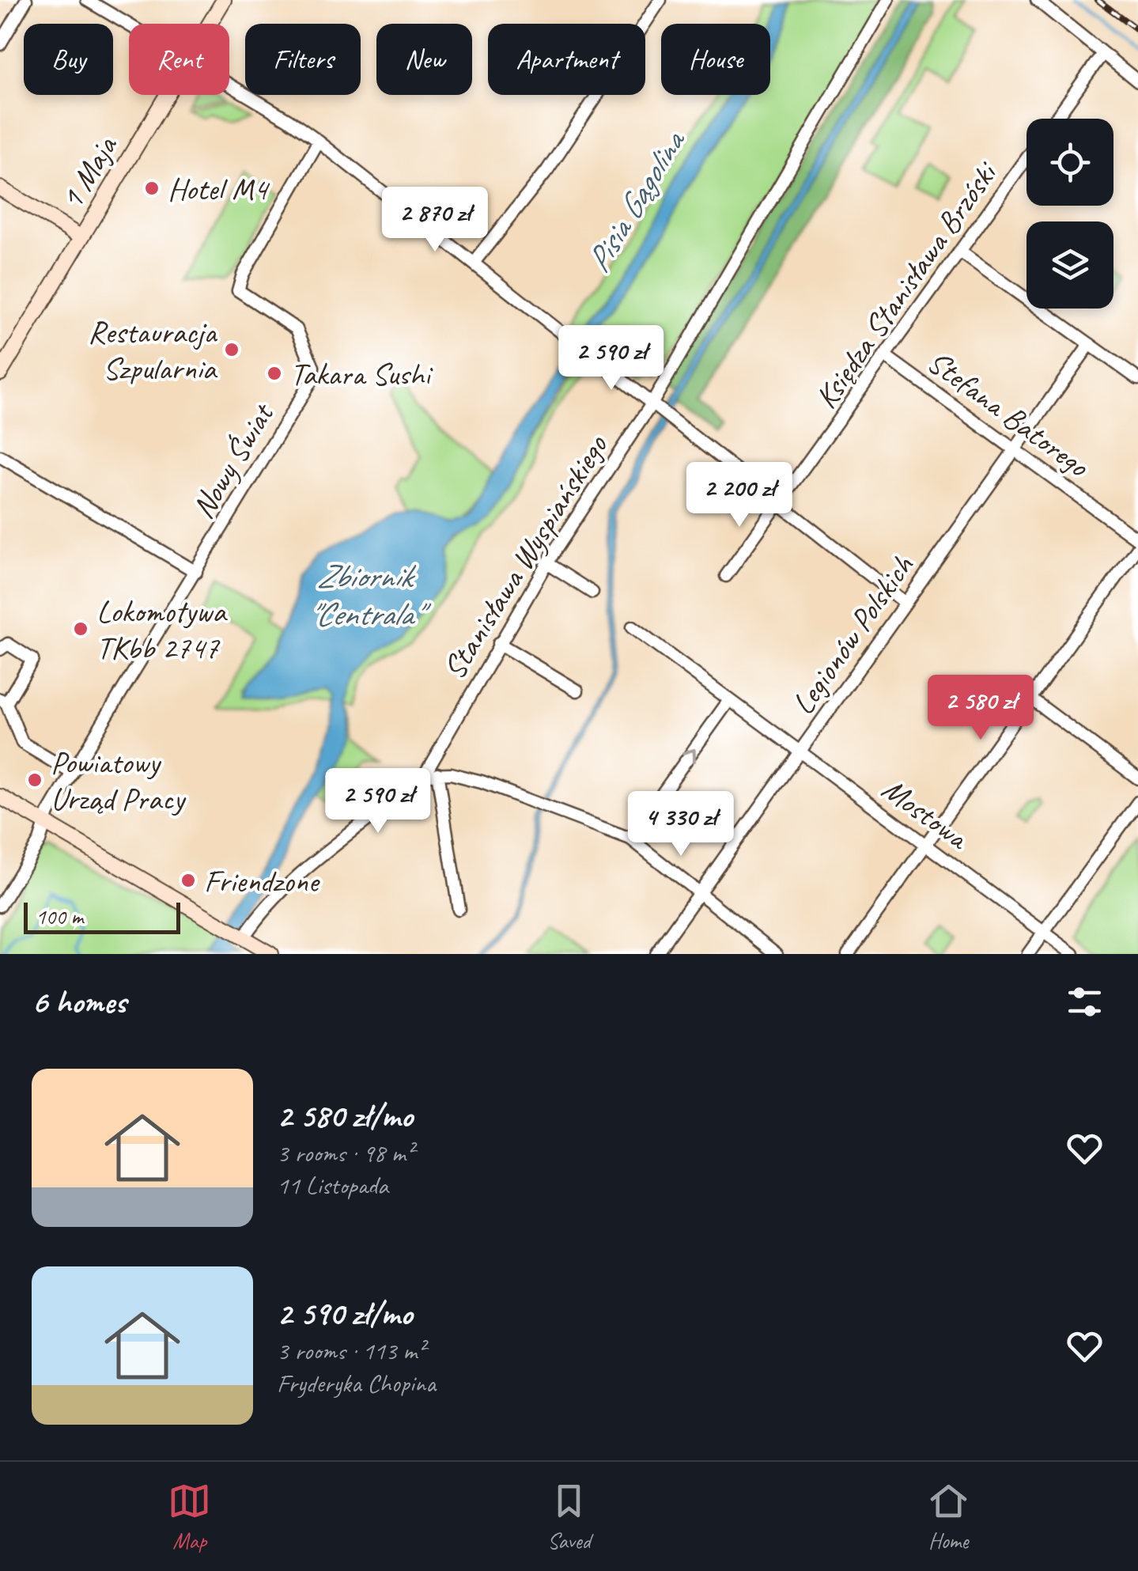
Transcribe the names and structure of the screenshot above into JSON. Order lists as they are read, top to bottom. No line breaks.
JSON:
{"streets":{"street":["1 Maja","Księdza Stanisława Brzóski","Stefana Batorego","Nowy Świat","Stanisława Wyspiańskiego","Legionów Polskich","Mostowa"]},"crossings":[["Księdza Stanisława Brzóski","Stefana Batorego"],["Stefana Batorego","Legionów Polskich"],["Legionów Polskich","Mostowa"]],"water":["Pisia Gągolina","Zbiornik \"Centrala\""],"places":["Hotel M4","Restauracja Szpularnia","Takara Sushi","Lokomotywa TKbb 2747","Powiatowy Urząd Pracy","Friendzone"],"scale_bar":"100 m","page":{"chip":["Buy","Rent","Filters","New","Apartment","House"],"price":["2 870 zł","2 590 zł","2 200 zł","2 580 zł","2 590 zł","4 330 zł"],"scale":"100 m","heading":"6 homes","list":[{"name":"2 580 zł/mo","note":"3 rooms · 98 m² · 11 Listopada"},{"name":"2 590 zł/mo","note":"3 rooms · 113 m² · Fryderyka Chopina"}],"tabs":["Map","Saved","Home"]}}
